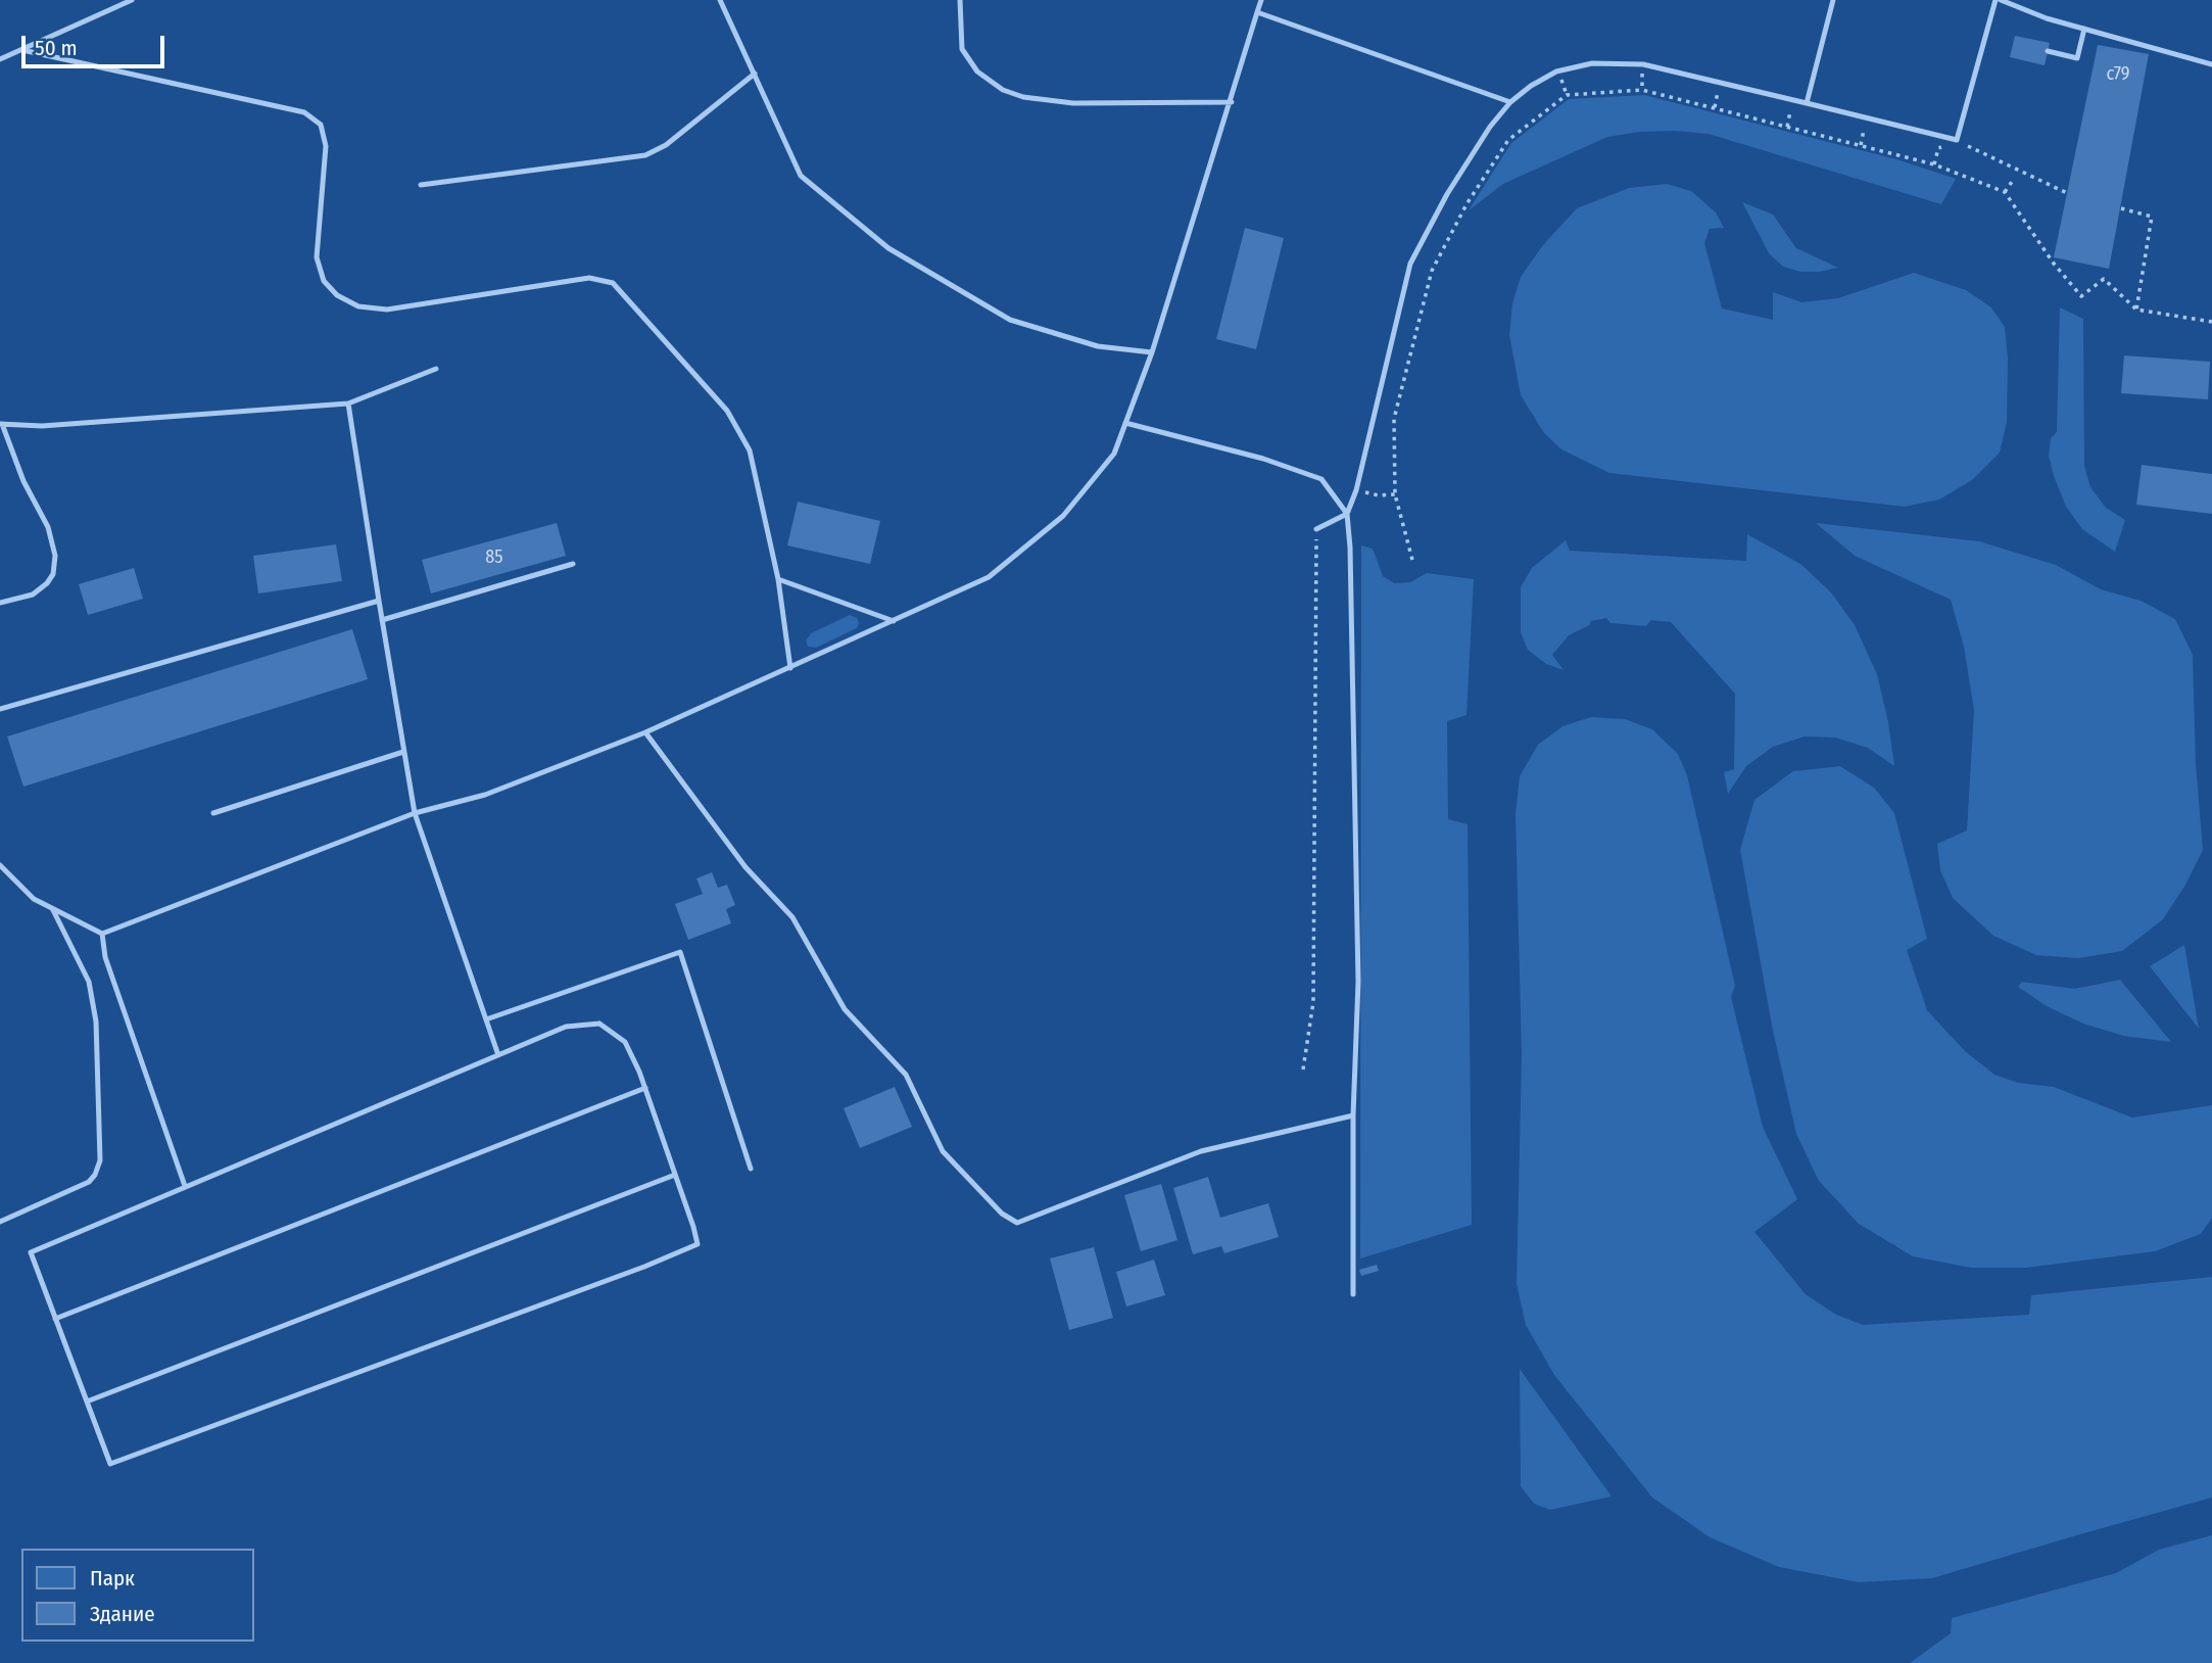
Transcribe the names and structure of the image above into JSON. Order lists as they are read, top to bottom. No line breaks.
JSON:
{"house_numbers":["с79","85"],"legend":["Парк","Здание"],"scale_bar":"50 m"}
